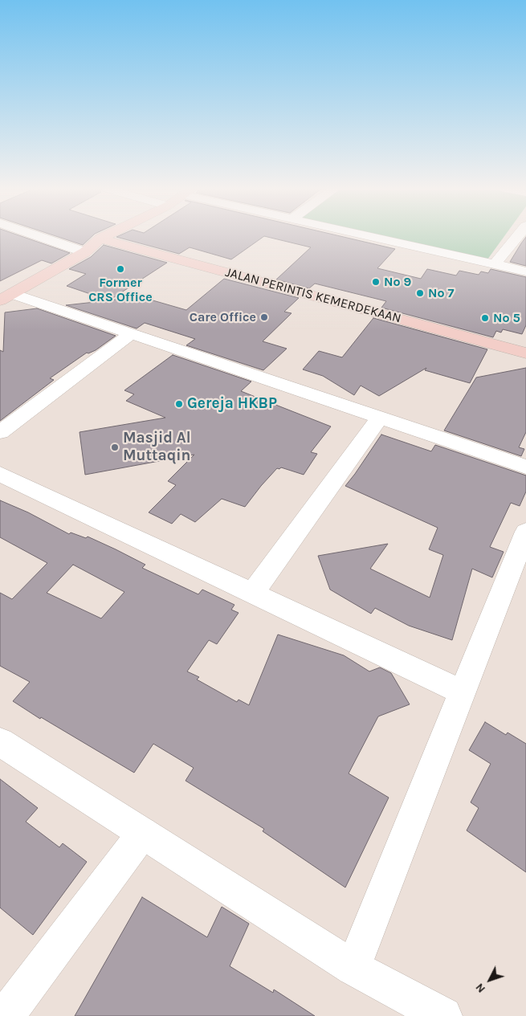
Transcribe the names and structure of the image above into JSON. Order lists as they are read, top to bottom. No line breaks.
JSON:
{"streets":{"main road":["JALAN PERINTIS KEMERDEKAAN"]},"places":["Former CRS Office","No 9","No 7","Care Office","No 5","Gereja HKBP","Masjid Al Muttaqin"],"north":"bottom left"}
